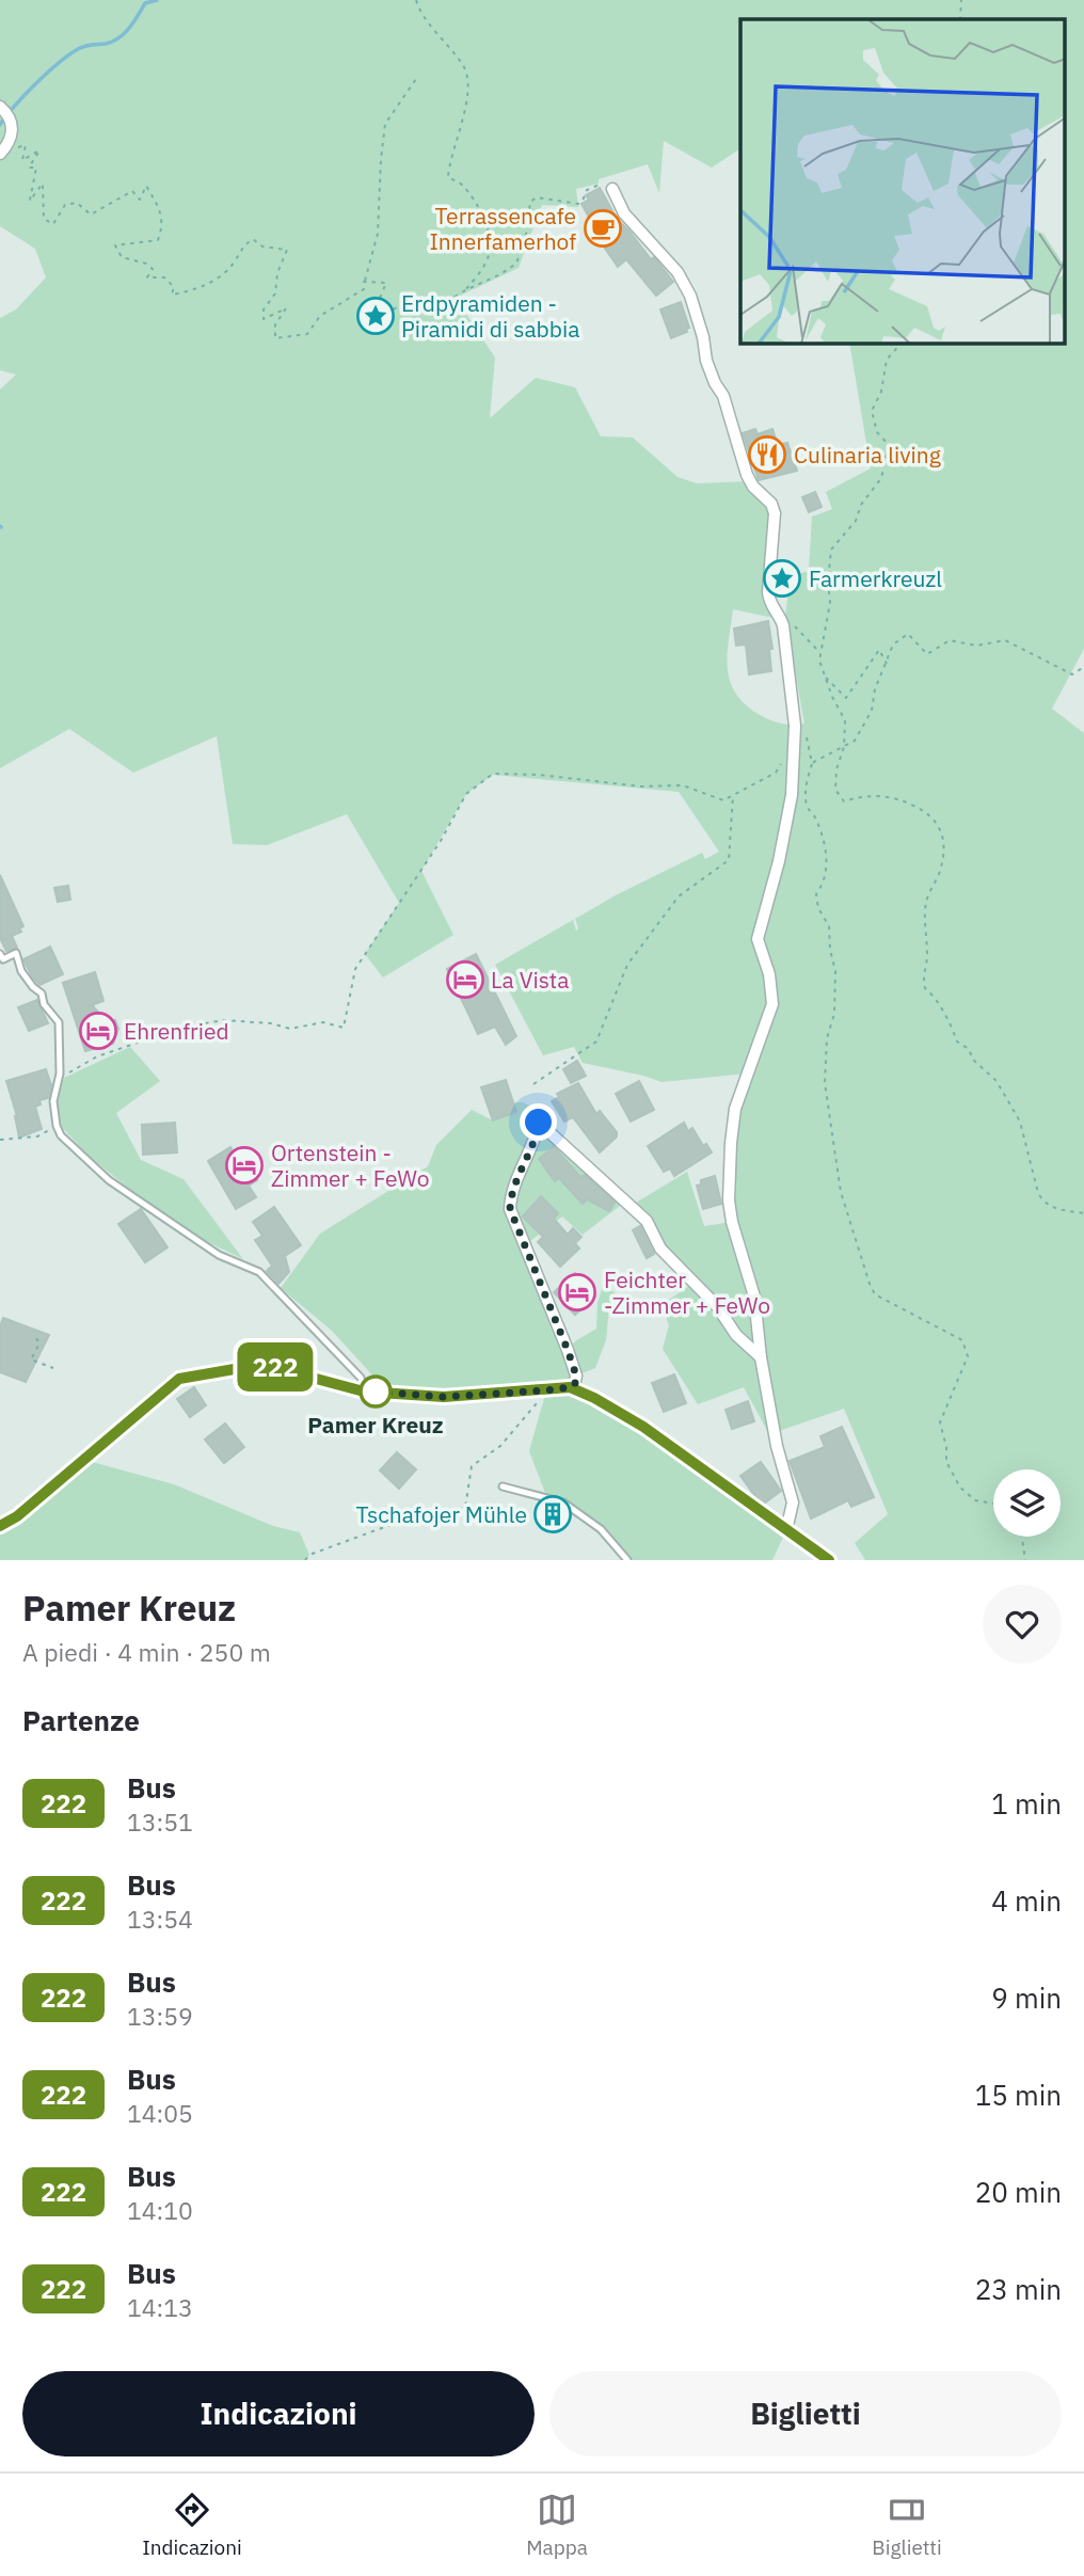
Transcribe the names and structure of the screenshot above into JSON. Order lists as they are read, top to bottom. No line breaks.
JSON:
{"places":{"cafe":["Terrassencafe Innerfamerhof"],"place":["Erdpyramiden - Piramidi di sabbia","Farmerkreuzl"],"restaurant":["Culinaria living"],"hotel":["La Vista","Ehrenfried","Ortenstein - Zimmer + FeWo","Feichter -Zimmer + FeWo"],"other":["Pamer Kreuz"],"building":["Tschafojer Mühle"]},"lines":["bus line 222"],"page":{"on_map":"222","heading":[["Pamer Kreuz","A piedi · 4 min · 250 m"],"Partenze"],"list":[{"mark":"222","name":"Bus","note":"13:51","value":"1 min"},{"mark":"222","name":"Bus","note":"13:54","value":"4 min"},{"mark":"222","name":"Bus","note":"13:59","value":"9 min"},{"mark":"222","name":"Bus","note":"14:05","value":"15 min"},{"mark":"222","name":"Bus","note":"14:10","value":"20 min"},{"mark":"222","name":"Bus","note":"14:13","value":"23 min"}],"buttons":["Indicazioni","Biglietti"],"tabs":["Indicazioni","Mappa","Biglietti"]}}
